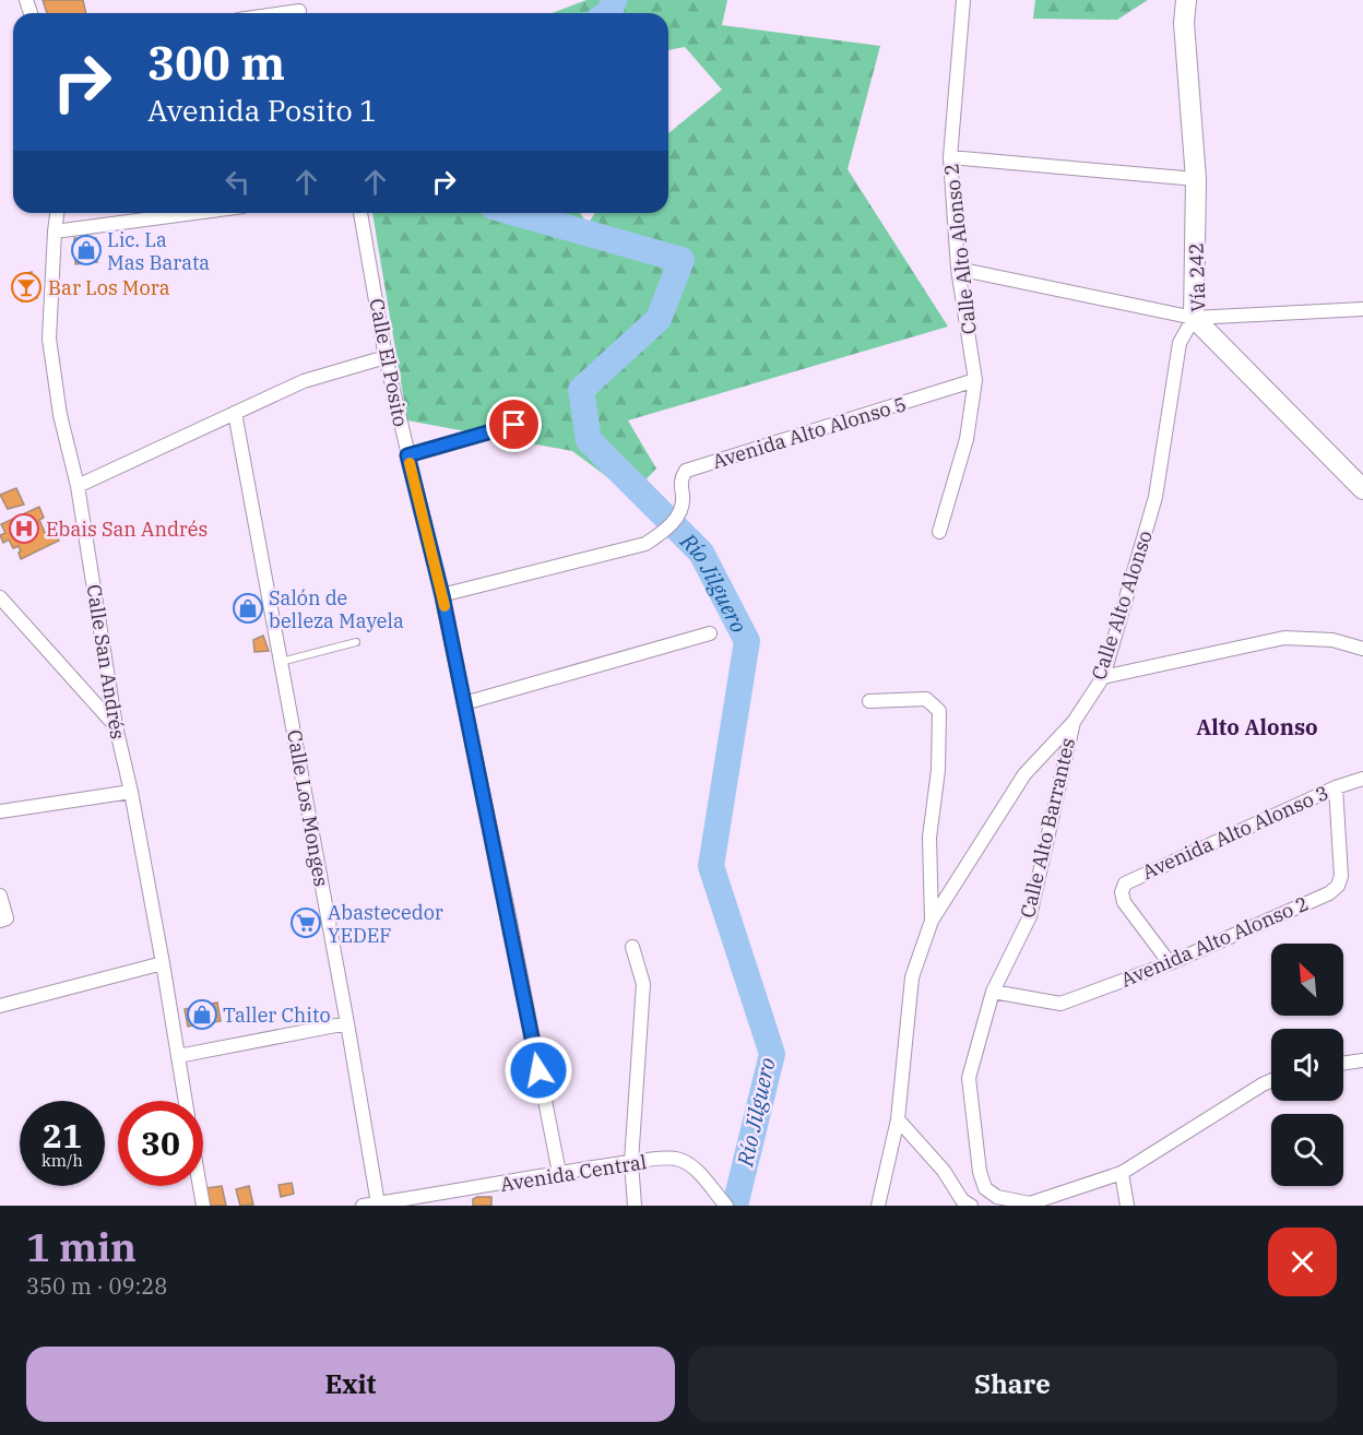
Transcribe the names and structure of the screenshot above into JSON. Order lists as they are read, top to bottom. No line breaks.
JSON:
{"streets":{"main road":["Vía 242"],"street":["Calle Alto Alonso 2","Calle El Posito","Avenida Alto Alonso 5","Calle Alto Alonso","Calle San Andrés","Calle Los Monges","Calle Alto Barrantes","Avenida Alto Alonso 3","Avenida Alto Alonso 2","Avenida Central"]},"crossings":[["Calle Alto Alonso 2","Avenida Alto Alonso 5"],["Vía 242","Calle Alto Alonso"],["Calle El Posito","Avenida Alto Alonso 5"],["Calle El Posito","Avenida Central"],["Calle Alto Alonso","Calle Alto Barrantes"],["Calle Los Monges","Avenida Central"],["Calle Alto Barrantes","Avenida Alto Alonso 2"],["Avenida Alto Alonso 3","Avenida Alto Alonso 2"]],"districts":["Alto Alonso"],"water":["Río Jilguero"],"places":{"shop":["Lic. La Mas Barata","Salón de belleza Mayela","Taller Chito"],"bar":["Bar Los Mora"],"hospital":["Ebais San Andrés"],"supermarket":["Abastecedor YEDEF"]},"north":"top left","page":{"turn":["300 m","Avenida Posito 1"],"speed":"21 km/h","limit":"30","heading":["1 min","350 m · 09:28"],"buttons":["Exit","Share"]}}
